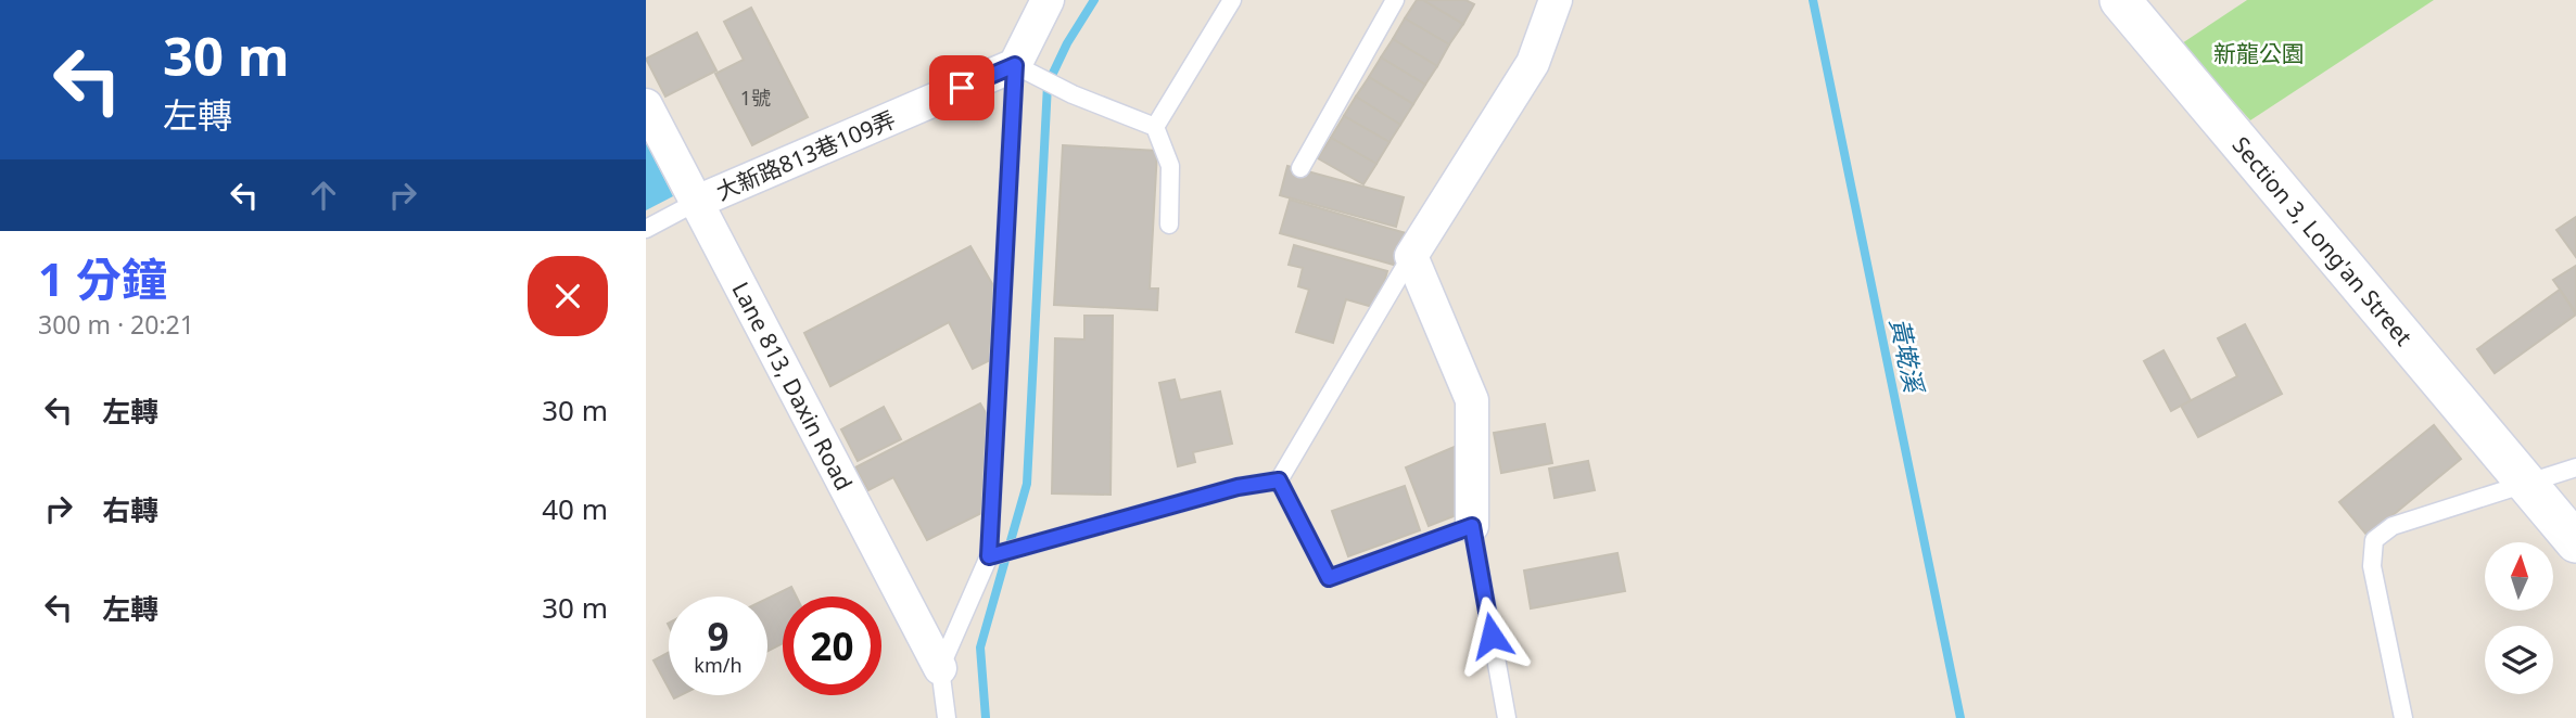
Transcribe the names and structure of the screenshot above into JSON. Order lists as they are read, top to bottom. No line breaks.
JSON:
{"streets":{"street":["大新路813巷109弄","Section 3, Long'an Street","Lane 813, Daxin Road"]},"crossings":[["大新路813巷109弄","Lane 813, Daxin Road"]],"water":["黃墘溪"],"parks":["新龍公園"],"house_numbers":["1號"],"north":"top","page":{"turn":["30 m","左轉"],"heading":["1 分鐘","300 m · 20:21"],"list":[{"name":"左轉","value":"30 m"},{"name":"右轉","value":"40 m"},{"name":"左轉","value":"30 m"}],"speed":"9 km/h","limit":"20"}}
